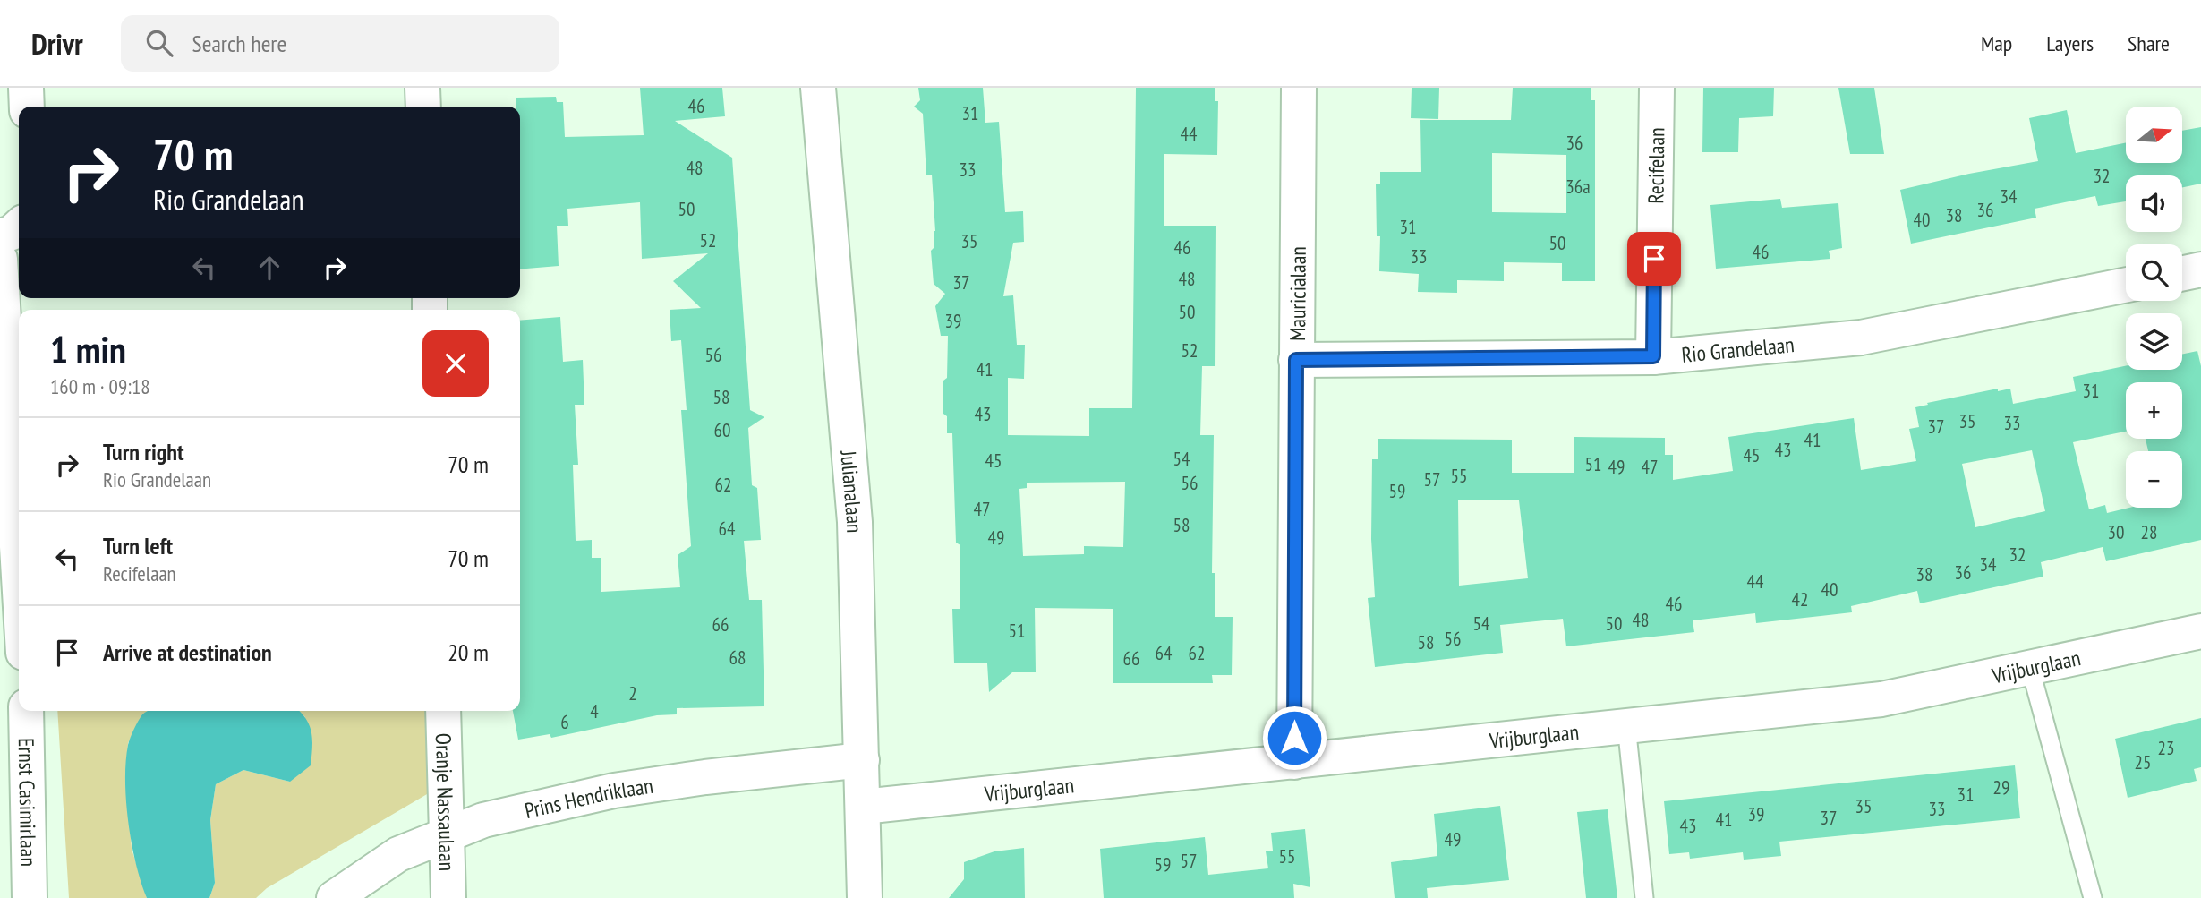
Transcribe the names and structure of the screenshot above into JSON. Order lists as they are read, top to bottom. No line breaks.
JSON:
{"streets":{"street":["Recifelaan","Mauricialaan","Rio Grandelaan","Julianalaan","Vrijburglaan","Prins Hendriklaan","Ernst Casimirlaan","Oranje Nassaulaan"]},"crossings":[["Recifelaan","Rio Grandelaan"],["Mauricialaan","Rio Grandelaan"],["Mauricialaan","Vrijburglaan"],["Julianalaan","Vrijburglaan"],["Julianalaan","Prins Hendriklaan"],["Prins Hendriklaan","Oranje Nassaulaan"]],"house_numbers":["46","31","44","36","48","33","32","36a","34","50","36","38","40","31","52","35","50","46","46","33","48","37","50","39","52","56","41","31","58","43","35","33","37","60","41","43","45","54","45","51","49","47","55","57","56","62","59","47","58","64","30","28","49","32","34","36","38","44","40","42","46","48","54","50","66","51","56","58","64","62","68","66","2","4","6","23","25","29","31","35","33","39","37","41","43","49","55","57","59"],"north":"right","page":{"header":"Drivr","search":"Search here","nav":["Map","Layers","Share"],"map_buttons":["+","−"],"turn":["70 m","Rio Grandelaan"],"heading":["1 min","160 m · 09:18"],"list":[{"name":"Turn right","note":"Rio Grandelaan","value":"70 m"},{"name":"Turn left","note":"Recifelaan","value":"70 m"},{"name":"Arrive at destination","value":"20 m"}]}}
